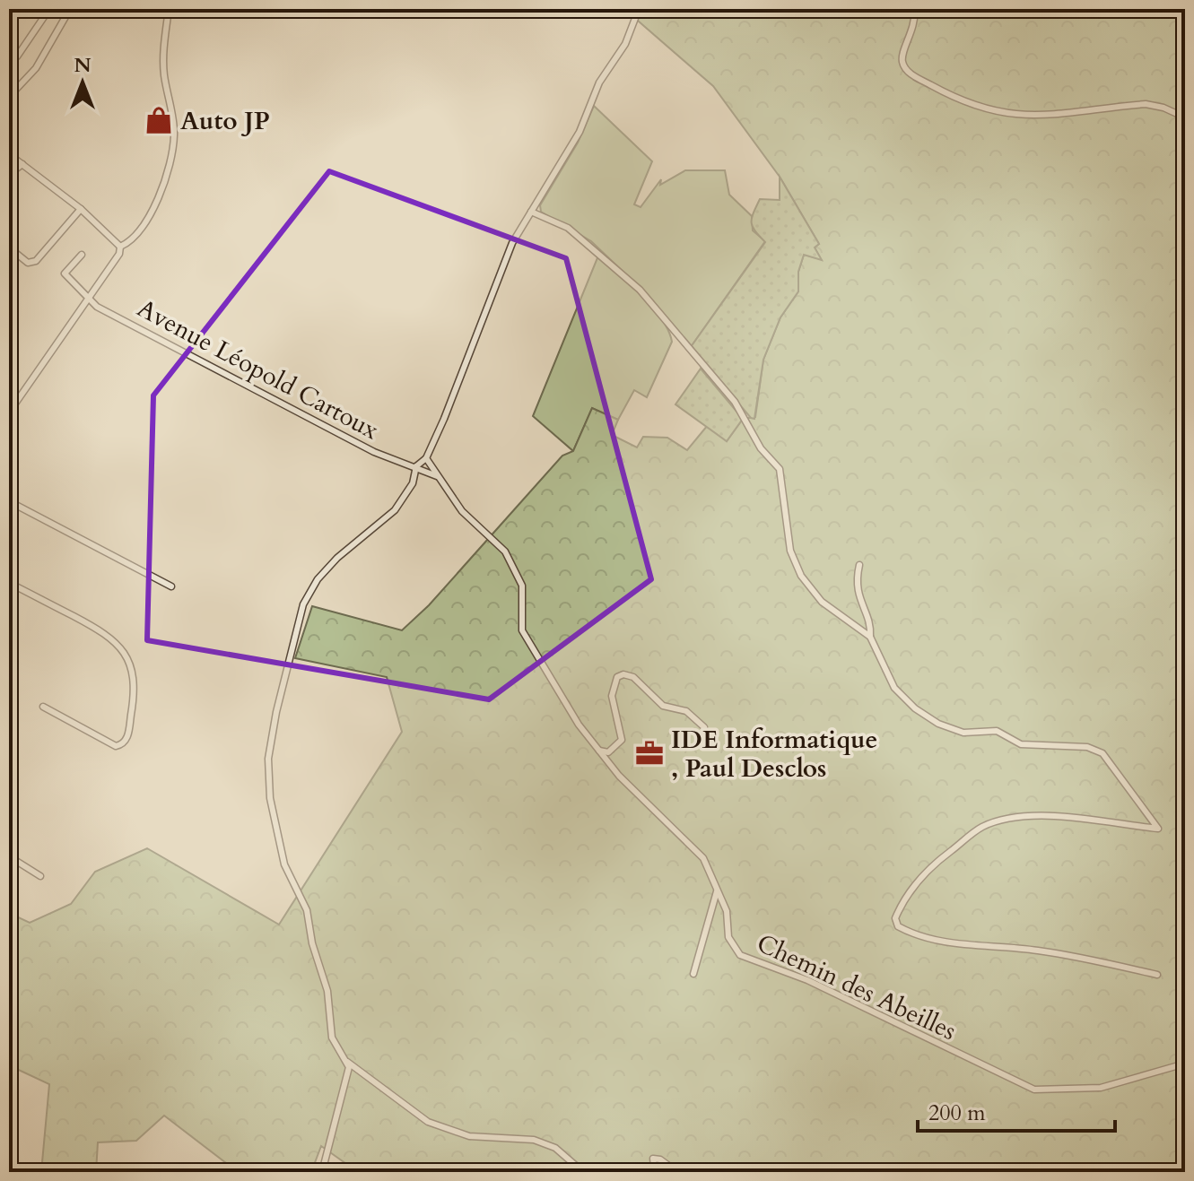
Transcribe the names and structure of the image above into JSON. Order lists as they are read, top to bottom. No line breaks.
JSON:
{"streets":{"street":["Avenue Léopold Cartoux","Chemin des Abeilles"]},"crossings":[["Avenue Léopold Cartoux","Chemin des Abeilles"]],"places":{"shop":["Auto JP"],"office":["IDE Informatique , Paul Desclos"]},"scale_bar":"200 m","north":"top"}
